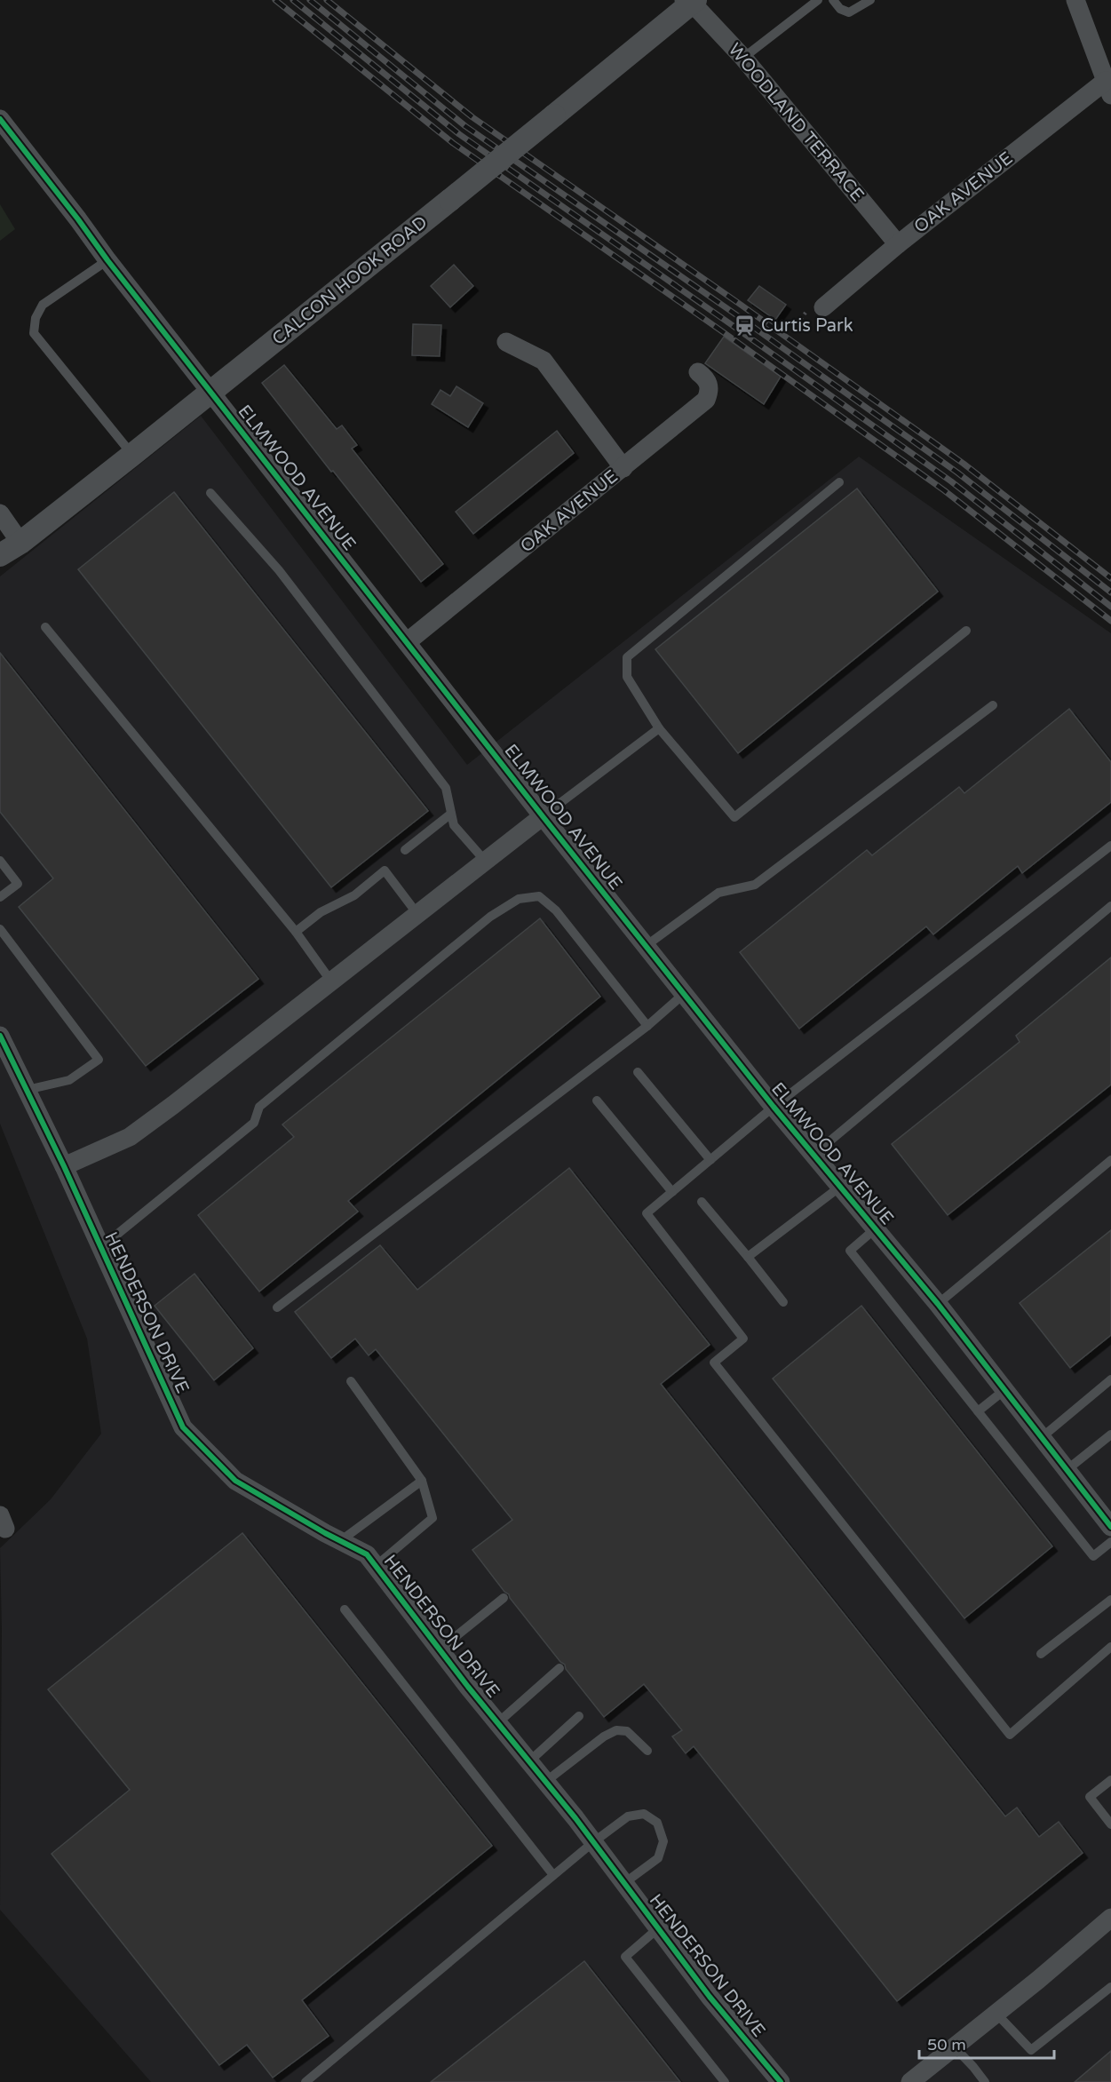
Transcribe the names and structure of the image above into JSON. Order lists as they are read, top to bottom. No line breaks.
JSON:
{"streets":{"street":["WOODLAND TERRACE","OAK AVENUE","CALCON HOOK ROAD","ELMWOOD AVENUE","HENDERSON DRIVE"]},"crossings":[["WOODLAND TERRACE","OAK AVENUE"],["WOODLAND TERRACE","CALCON HOOK ROAD"],["OAK AVENUE","ELMWOOD AVENUE"],["CALCON HOOK ROAD","ELMWOOD AVENUE"]],"places":{"station":["Curtis Park"]},"scale_bar":"50 m"}
